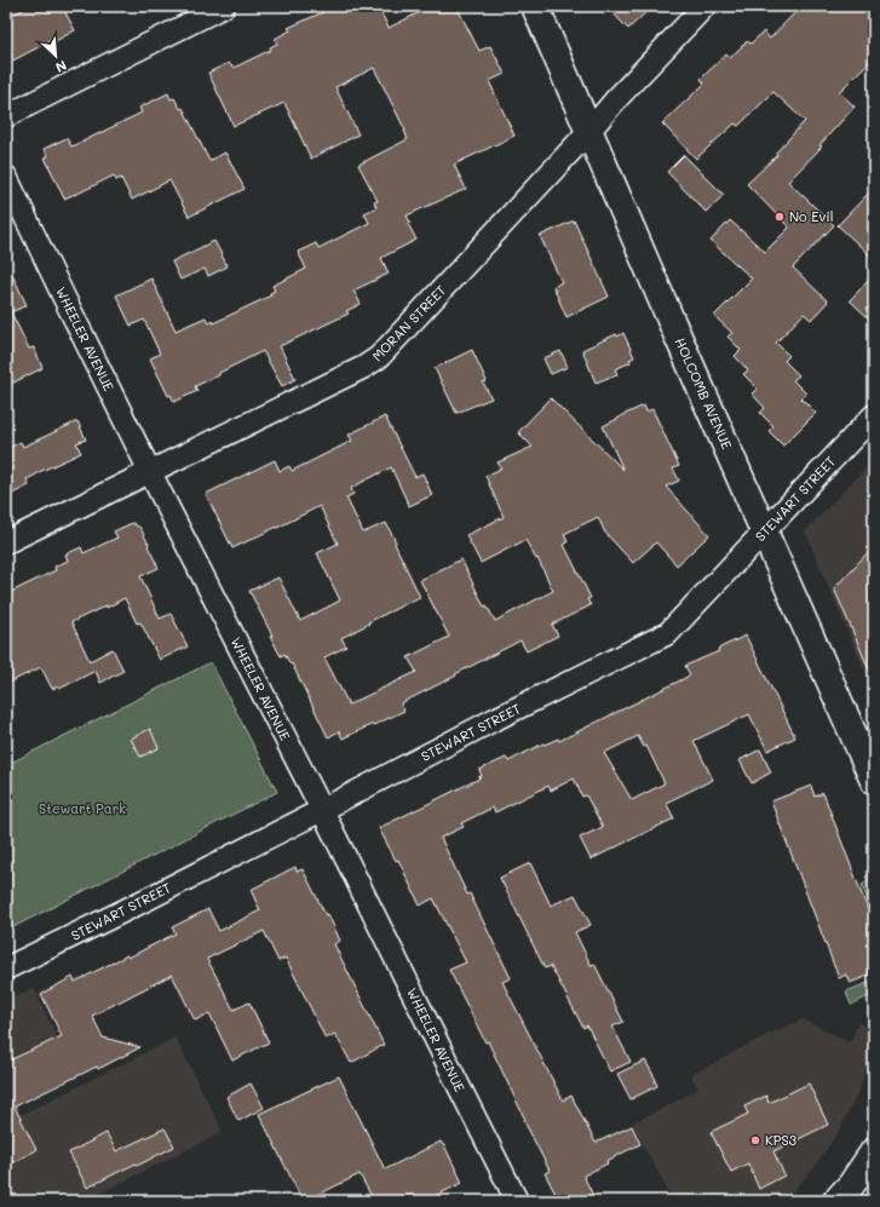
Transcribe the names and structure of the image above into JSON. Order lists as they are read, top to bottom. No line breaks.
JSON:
{"streets":{"street":["MORAN STREET","WHEELER AVENUE","HOLCOMB AVENUE","STEWART STREET"]},"crossings":[["MORAN STREET","WHEELER AVENUE"],["MORAN STREET","HOLCOMB AVENUE"],["WHEELER AVENUE","STEWART STREET"],["HOLCOMB AVENUE","STEWART STREET"]],"parks":["Stewart Park"],"places":["No Evil","KPS3"],"north":"bottom right"}
